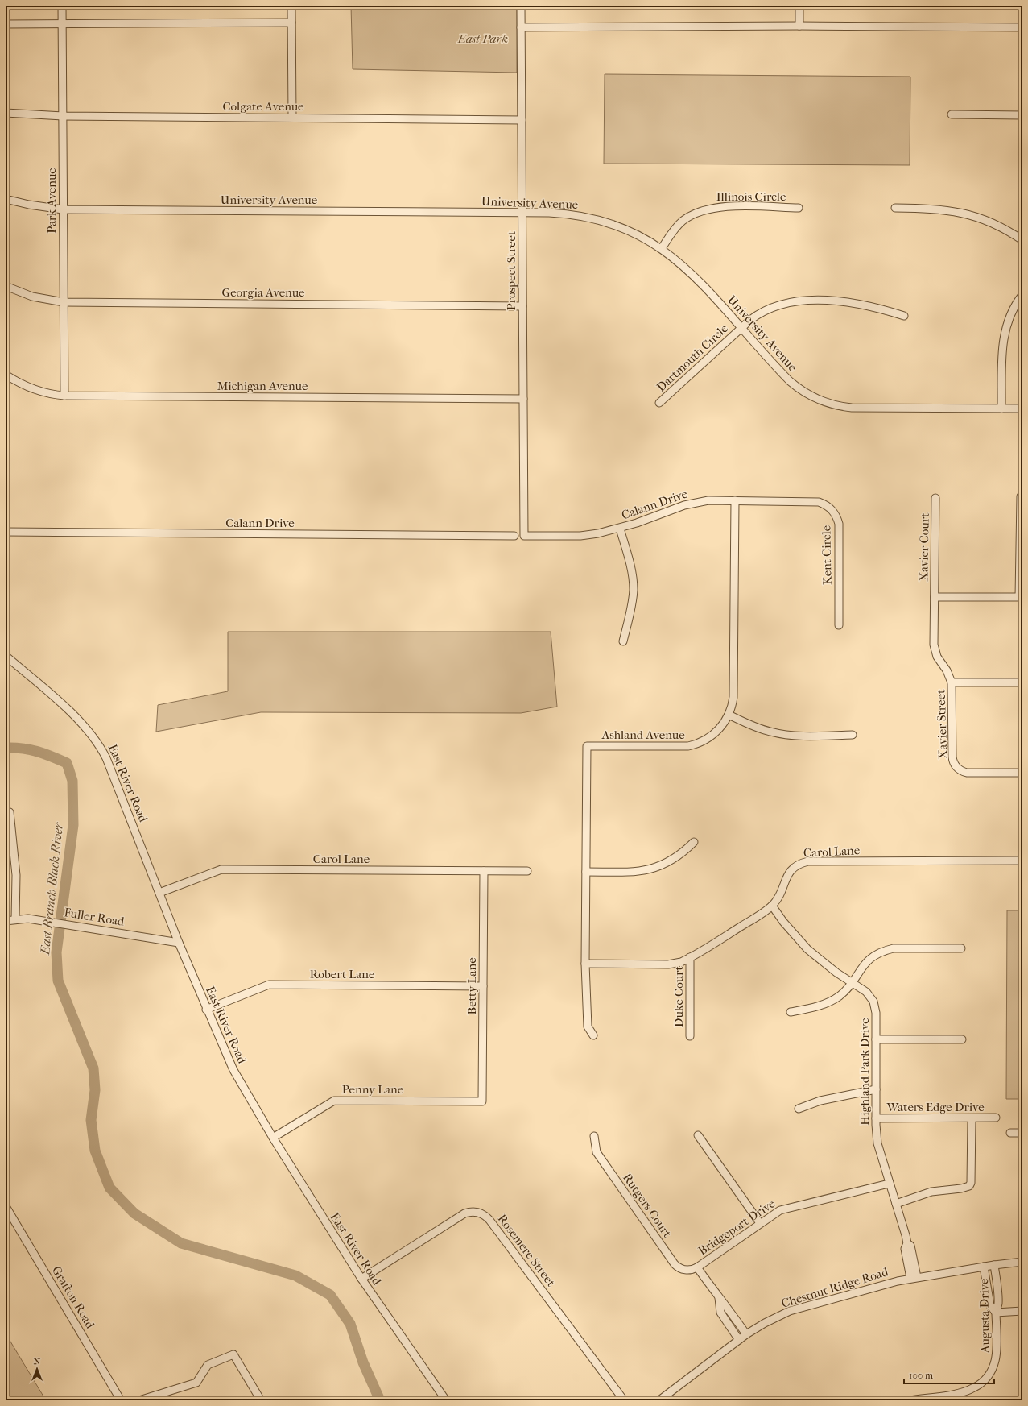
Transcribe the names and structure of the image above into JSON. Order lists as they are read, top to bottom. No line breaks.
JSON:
{"streets":{"street":["Colgate Avenue","Illinois Circle","University Avenue","Park Avenue","Prospect Street","Georgia Avenue","Dartmouth Circle","Michigan Avenue","Calann Drive","Xavier Court","Kent Circle","Xavier Street","Ashland Avenue","East River Road","Carol Lane","Fuller Road","Robert Lane","Betty Lane","Duke Court","Highland Park Drive","Penny Lane","Waters Edge Drive","Rutgers Court","Bridgeport Drive","Rosemere Street","Chestnut Ridge Road","Grafton Road","Augusta Drive"]},"crossings":[["Colgate Avenue","Park Avenue"],["Colgate Avenue","Prospect Street"],["Illinois Circle","University Avenue"],["University Avenue","Park Avenue"],["University Avenue","Prospect Street"],["University Avenue","Dartmouth Circle"],["Park Avenue","Georgia Avenue"],["Park Avenue","Michigan Avenue"],["Prospect Street","Georgia Avenue"],["Prospect Street","Michigan Avenue"],["Prospect Street","Calann Drive"],["Calann Drive","Kent Circle"],["Calann Drive","Ashland Avenue"],["Xavier Court","Xavier Street"],["Ashland Avenue","Carol Lane"],["East River Road","Carol Lane"],["East River Road","Fuller Road"],["East River Road","Robert Lane"],["East River Road","Penny Lane"],["East River Road","Rosemere Street"],["Carol Lane","Betty Lane"],["Carol Lane","Duke Court"],["Carol Lane","Highland Park Drive"],["Robert Lane","Betty Lane"],["Betty Lane","Penny Lane"],["Highland Park Drive","Waters Edge Drive"],["Highland Park Drive","Bridgeport Drive"],["Highland Park Drive","Chestnut Ridge Road"],["Rutgers Court","Bridgeport Drive"],["Bridgeport Drive","Chestnut Ridge Road"],["Chestnut Ridge Road","Augusta Drive"]],"water":["East Branch Black River"],"parks":["East Park"],"scale_bar":"100 m","north":"top"}
